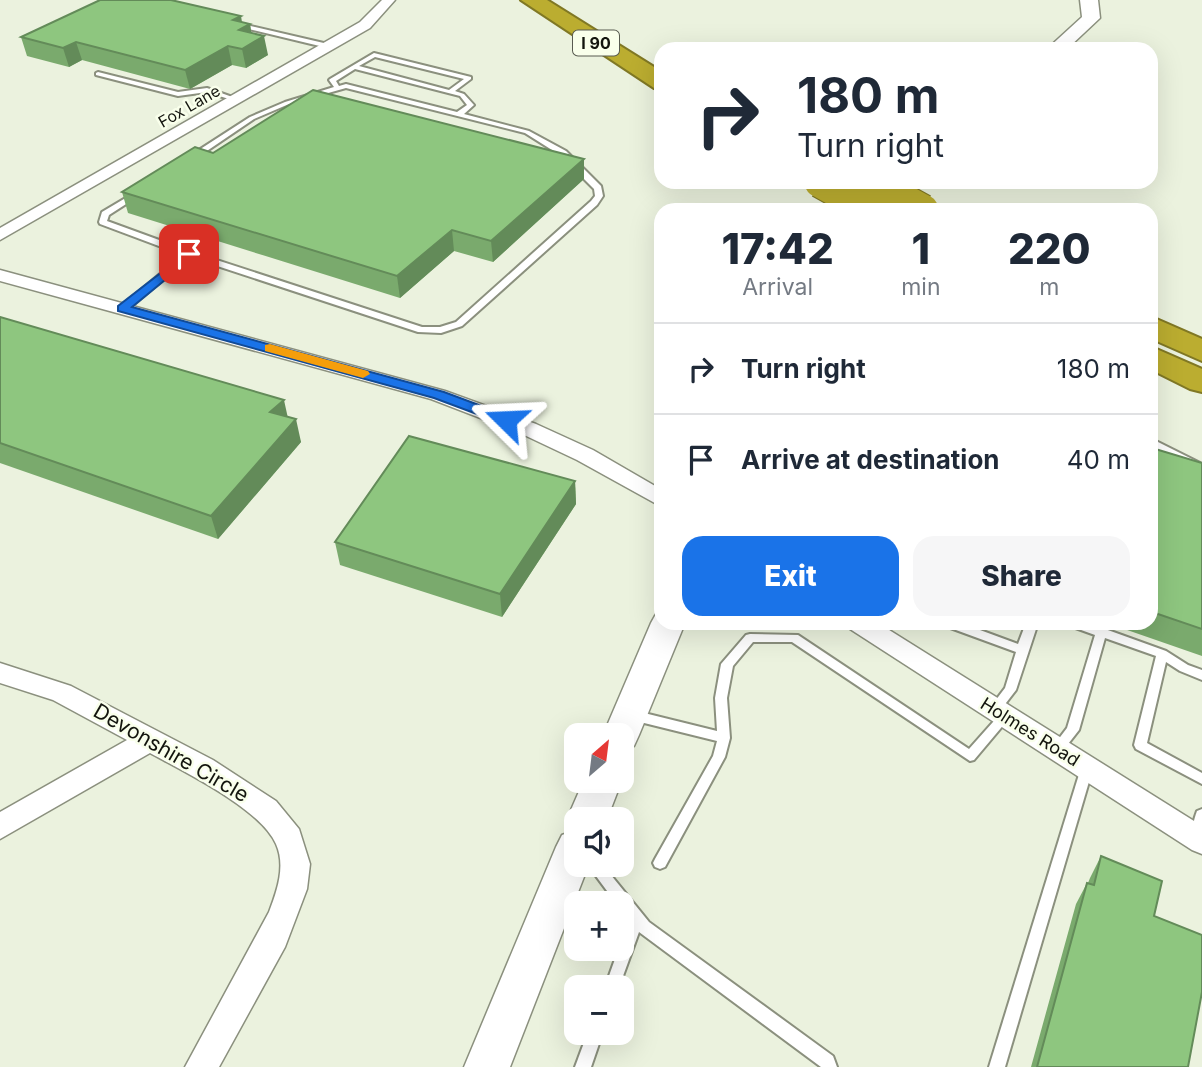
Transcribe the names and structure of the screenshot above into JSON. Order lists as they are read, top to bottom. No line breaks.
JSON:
{"streets":{"highway":["I 90"],"street":["Fox Lane","Holmes Road","Devonshire Circle"]},"north":"top right","page":{"turn":["180 m","Turn right"],"eta":["17:42","Arrival","1","min","220","m"],"list":[{"name":"Turn right","value":"180 m"},{"name":"Arrive at destination","value":"40 m"}],"buttons":["Exit","Share"],"map_buttons":["+","−"]}}
